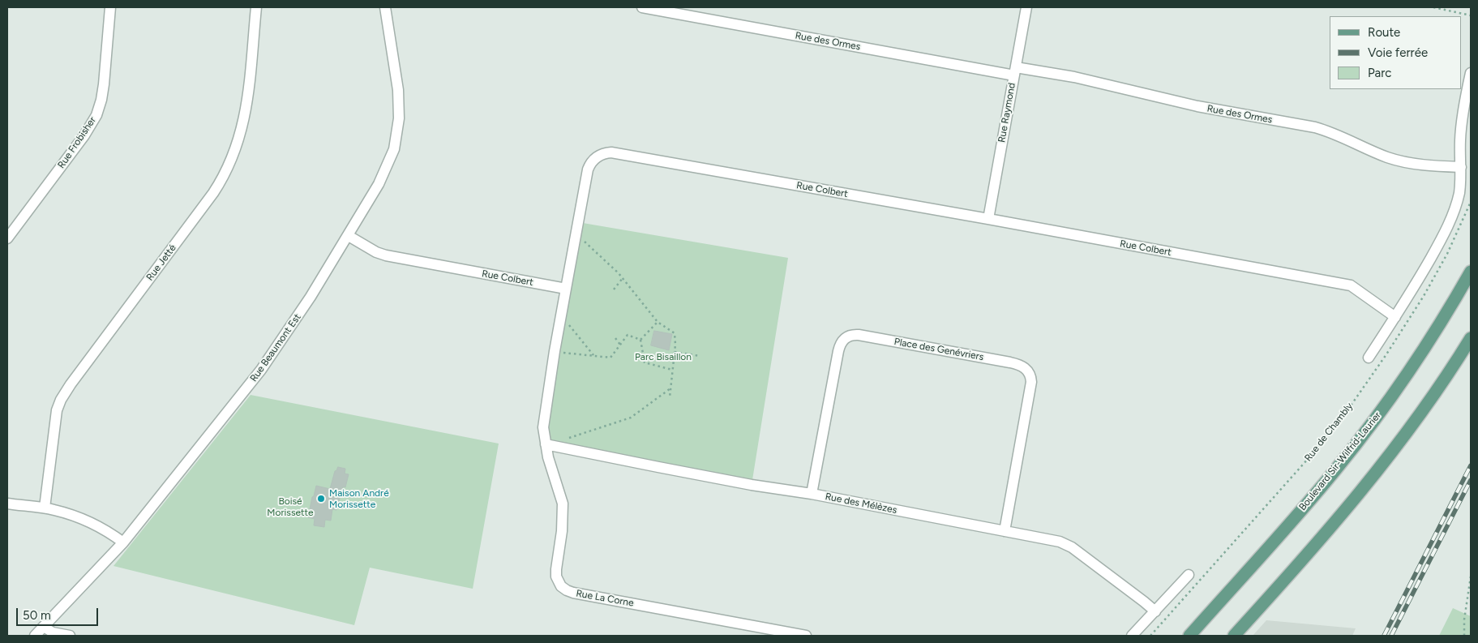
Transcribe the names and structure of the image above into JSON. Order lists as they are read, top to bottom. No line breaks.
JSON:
{"streets":{"main road":["Boulevard Sir-Wilfrid-Laurier"],"street":["Rue des Ormes","Rue Raymond","Rue Frobisher","Rue Colbert","Rue Jetté","Rue Beaumont Est","Place des Genévriers","Rue des Mélèzes","Rue La Corne"],"path":["Rue de Chambly"]},"crossings":[["Rue des Ormes","Rue Raymond"],["Rue Raymond","Rue Colbert"],["Rue Colbert","Rue Beaumont Est"],["Rue Colbert","Rue La Corne"],["Place des Genévriers","Rue des Mélèzes"],["Rue des Mélèzes","Rue La Corne"]],"parks":["Parc Bisaillon","Boisé Morissette"],"places":["Maison André Morissette"],"legend":["Route","Voie ferrée","Parc"],"scale_bar":"50 m"}
